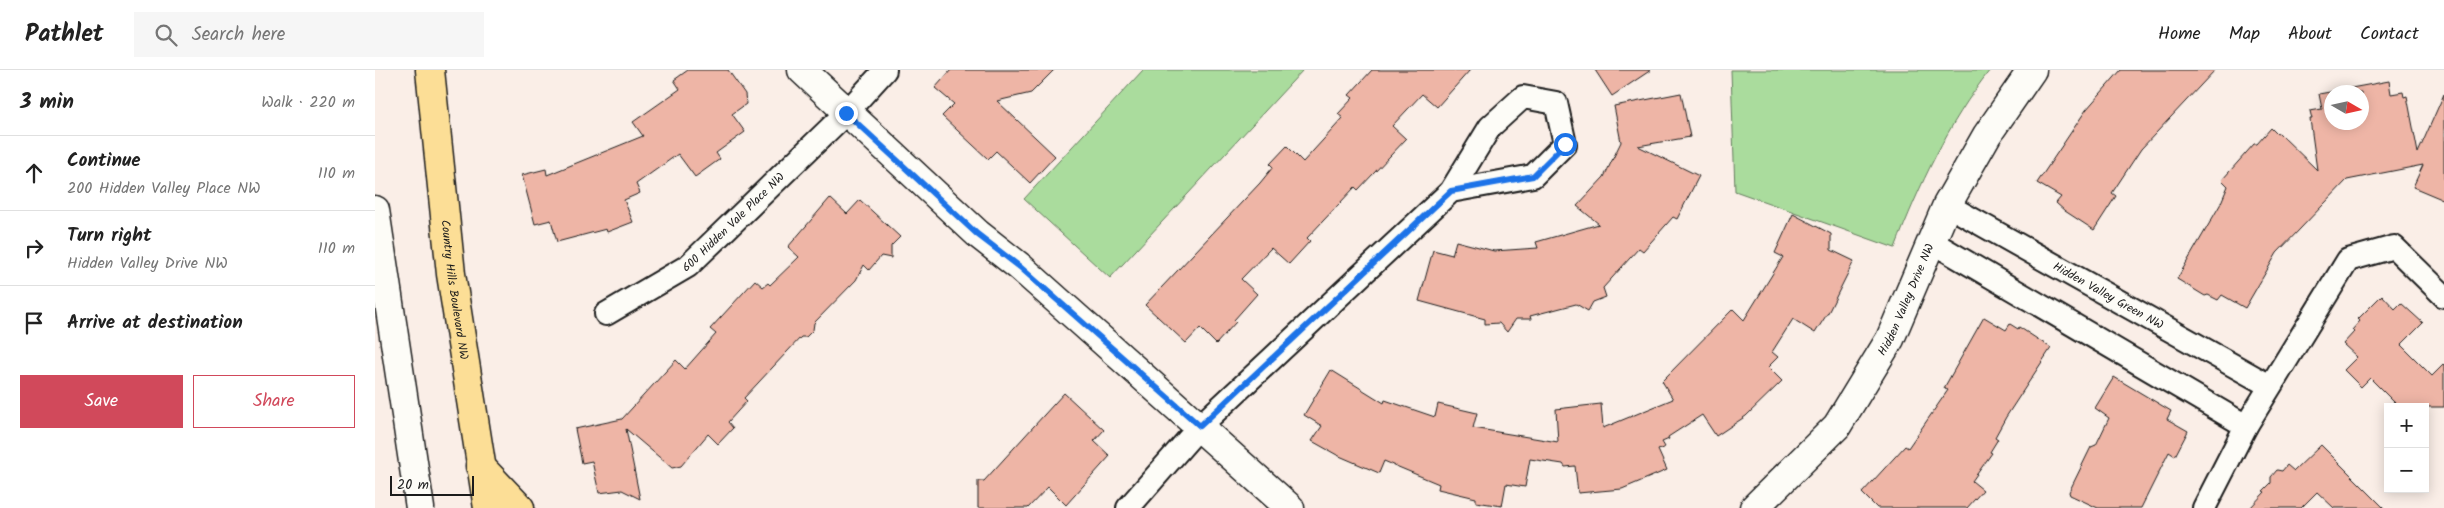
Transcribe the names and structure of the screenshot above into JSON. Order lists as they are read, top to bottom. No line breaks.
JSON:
{"streets":{"main road":["Country Hills Boulevard NW"],"street":["600 Hidden Vale Place NW","Hidden Valley Green NW","Hidden Valley Drive NW"]},"crossings":[["Hidden Valley Green NW","Hidden Valley Drive NW"]],"scale_bar":"20 m","north":"right","page":{"header":"Pathlet","search":"Search here","nav":["Home","Map","About","Contact"],"heading":["3 min","Walk · 220 m"],"list":[["Continue","200 Hidden Valley Place NW","110 m"],["Turn right","Hidden Valley Drive NW","110 m"],"Arrive at destination"],"buttons":["Save","Share"],"map_buttons":["+","−"],"scale":"20 m"}}
